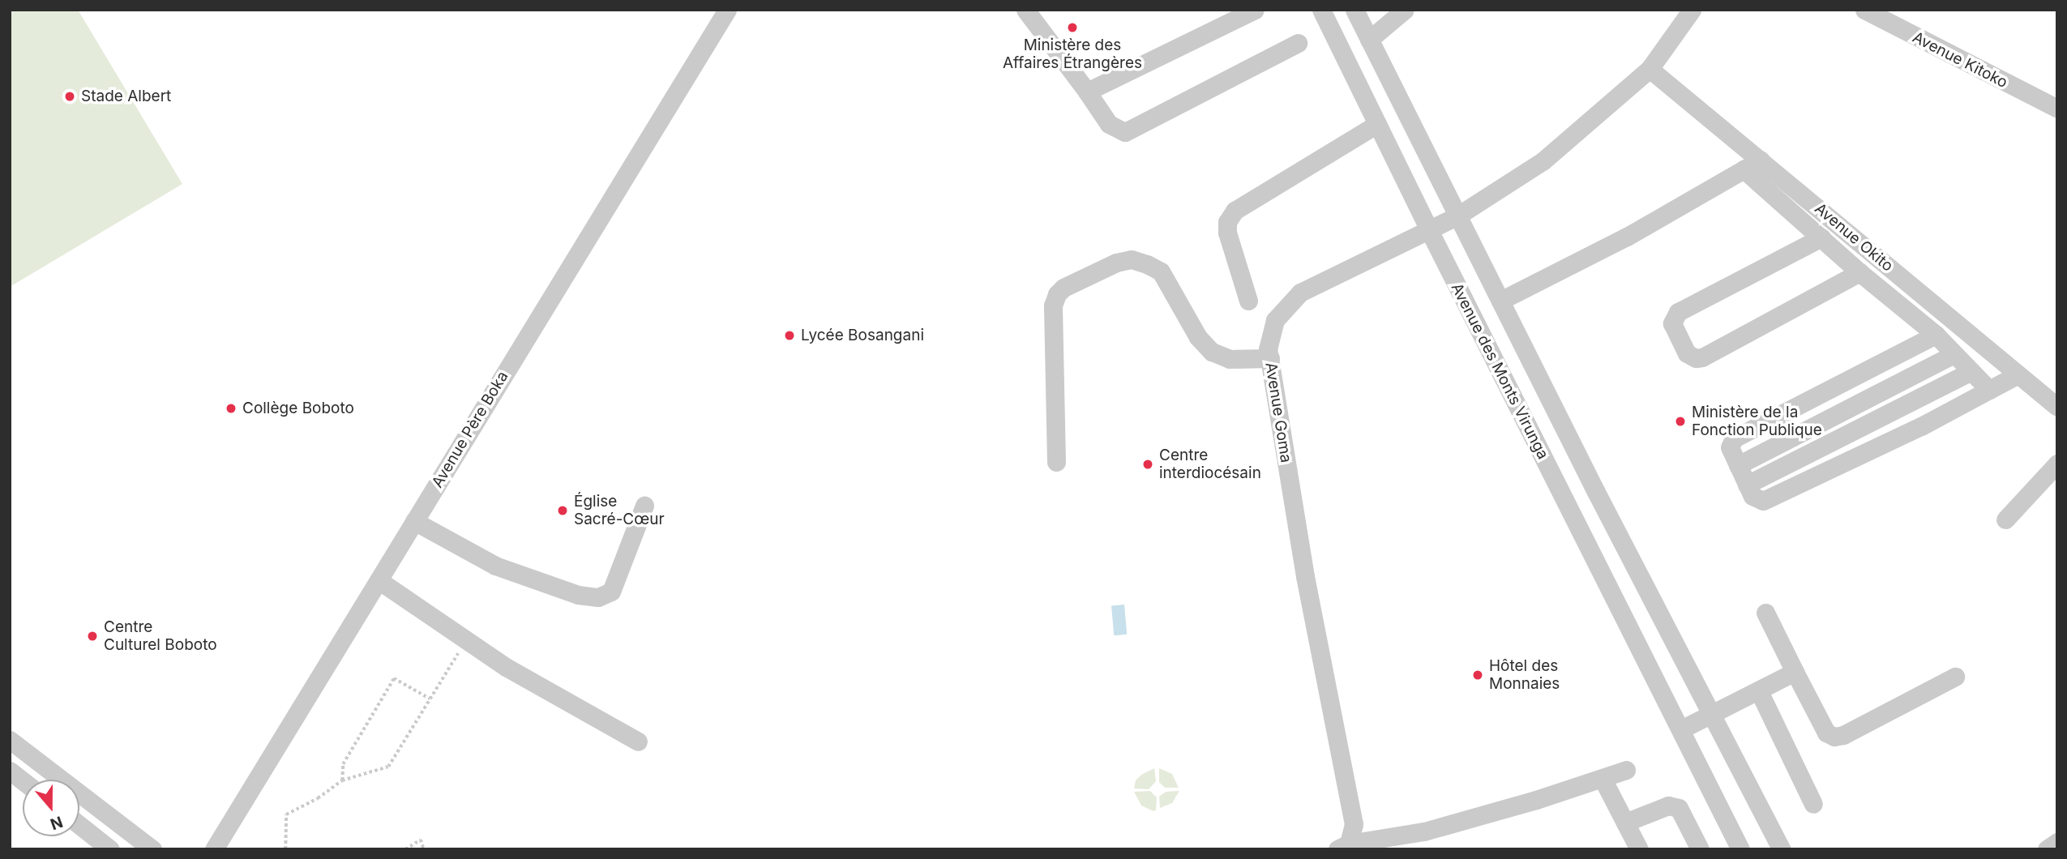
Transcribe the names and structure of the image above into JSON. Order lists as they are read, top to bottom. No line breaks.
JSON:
{"streets":{"street":["Avenue Kitoko","Avenue Okito","Avenue des Monts Virunga","Avenue Goma","Avenue Père Boka"]},"crossings":[["Avenue Okito","Avenue Goma"],["Avenue des Monts Virunga","Avenue Goma"]],"places":["Ministère des Affaires Étrangères","Stade Albert","Lycée Bosangani","Collège Boboto","Ministère de la Fonction Publique","Centre interdiocésain","Église Sacré-Cœur","Centre Culturel Boboto","Hôtel des Monnaies"],"north":"bottom"}
